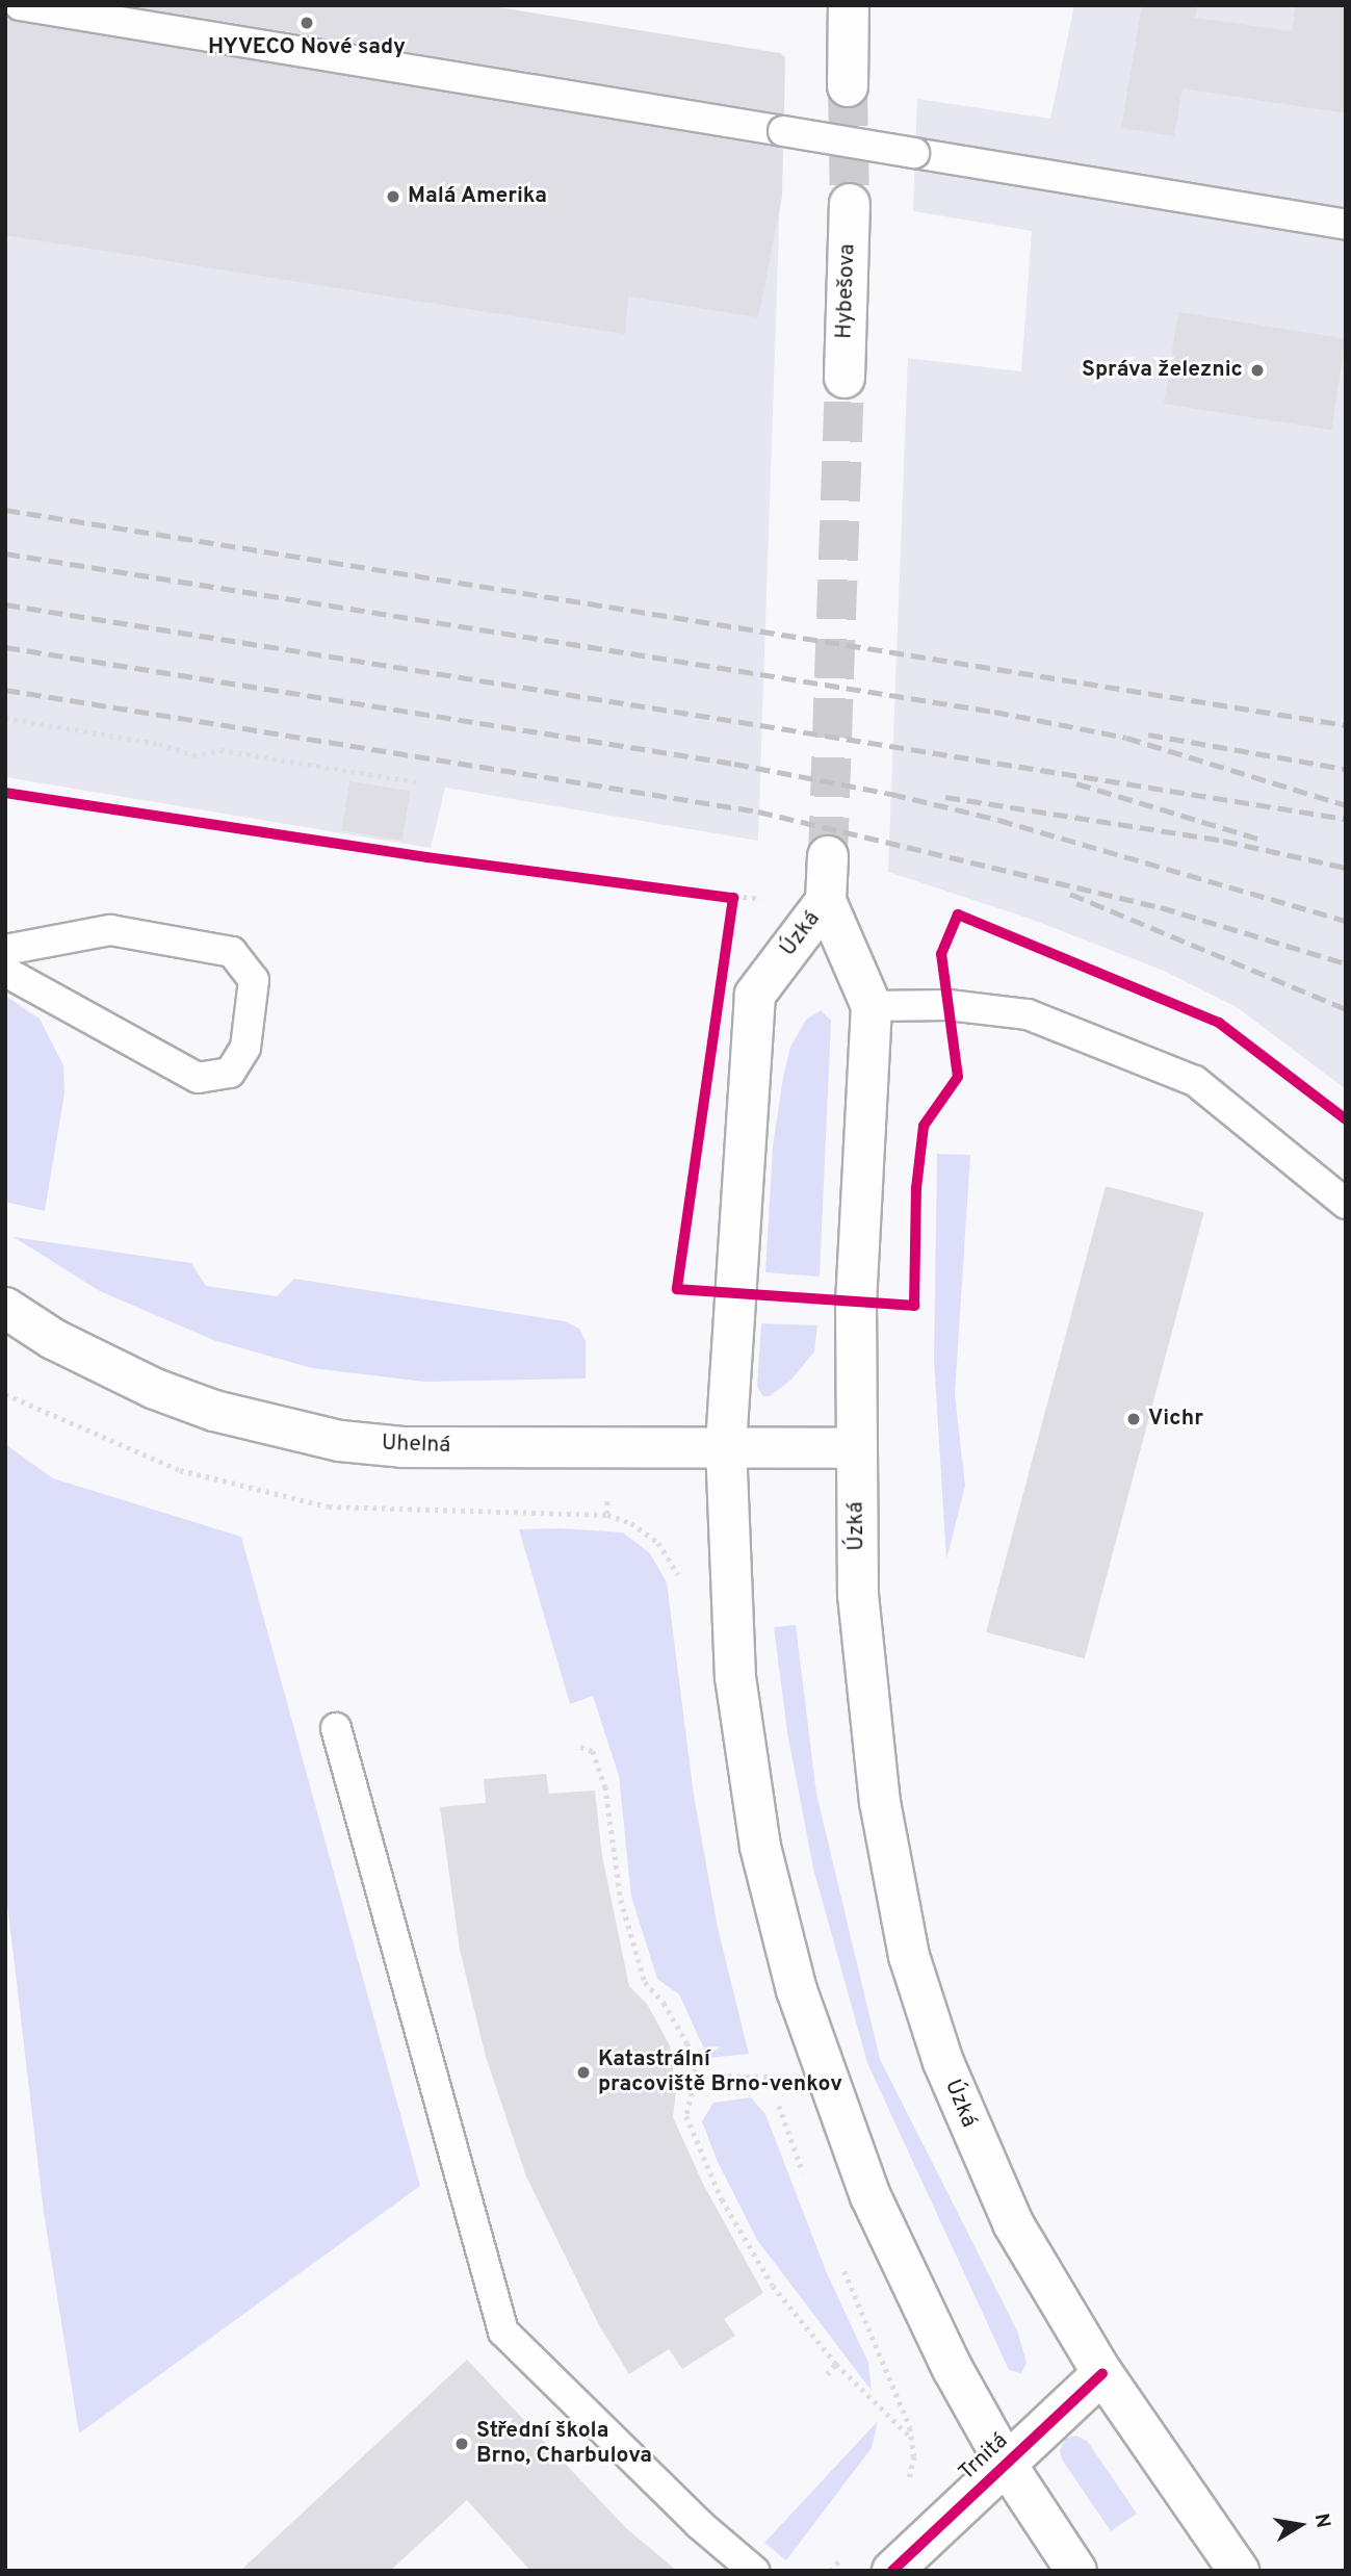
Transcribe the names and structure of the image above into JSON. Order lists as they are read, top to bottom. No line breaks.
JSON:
{"streets":{"main road":["Hybešova","Úzká","Uhelná","Trnitá"]},"crossings":[["Úzká","Uhelná"],["Úzká","Trnitá"]],"places":["HYVECO Nové sady","Malá Amerika","Správa železnic","Vichr","Katastrální pracoviště Brno-venkov","Střední škola Brno, Charbulova"],"north":"right"}
